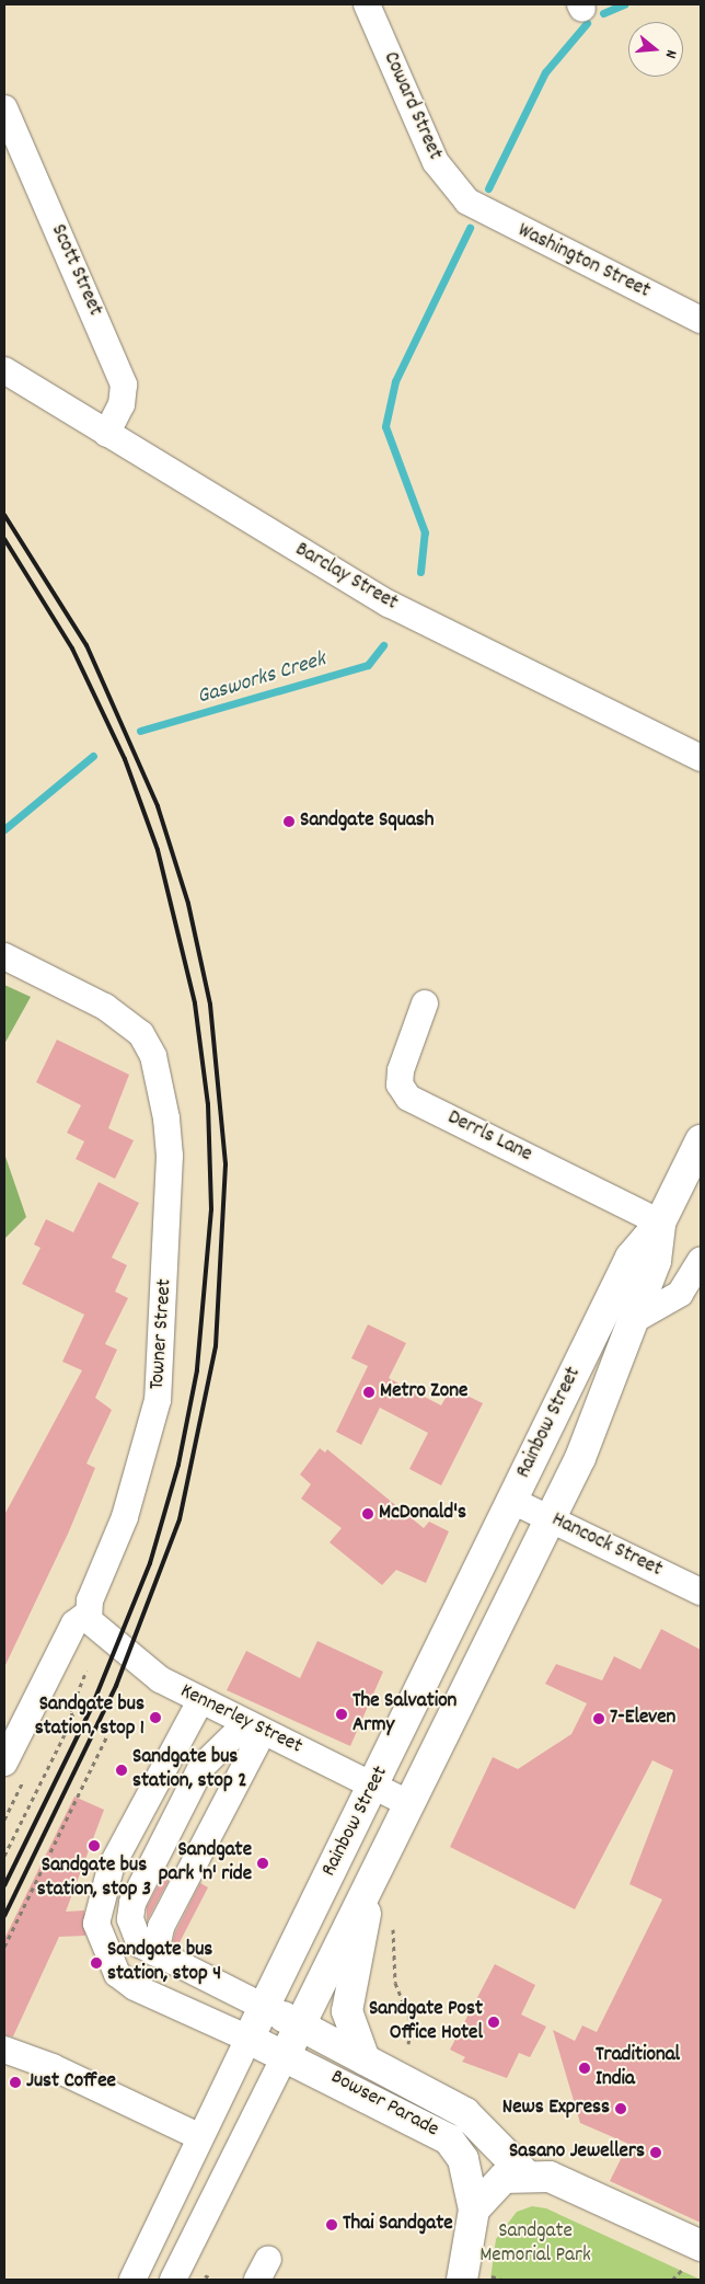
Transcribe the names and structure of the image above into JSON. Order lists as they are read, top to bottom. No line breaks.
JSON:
{"streets":{"main road":["Rainbow Street","Bowser Parade"],"street":["Coward Street","Washington Street","Scott Street","Barclay Street","Derrls Lane","Towner Street","Hancock Street","Kennerley Street"]},"crossings":[["Coward Street","Washington Street"],["Scott Street","Barclay Street"],["Derrls Lane","Rainbow Street"],["Towner Street","Kennerley Street"],["Rainbow Street","Hancock Street"],["Rainbow Street","Kennerley Street"],["Rainbow Street","Bowser Parade"]],"water":["Gasworks Creek"],"parks":["Sandgate Memorial Park"],"places":["Sandgate Squash","Metro Zone","McDonald's","The Salvation Army","Sandgate bus station, stop 1","7-Eleven","Sandgate bus station, stop 2","Sandgate bus station, stop 3","Sandgate park 'n' ride","Sandgate bus station, stop 4","Sandgate Post Office Hotel","Traditional India","Just Coffee","News Express","Sasano Jewellers","Thai Sandgate"],"north":"right"}
